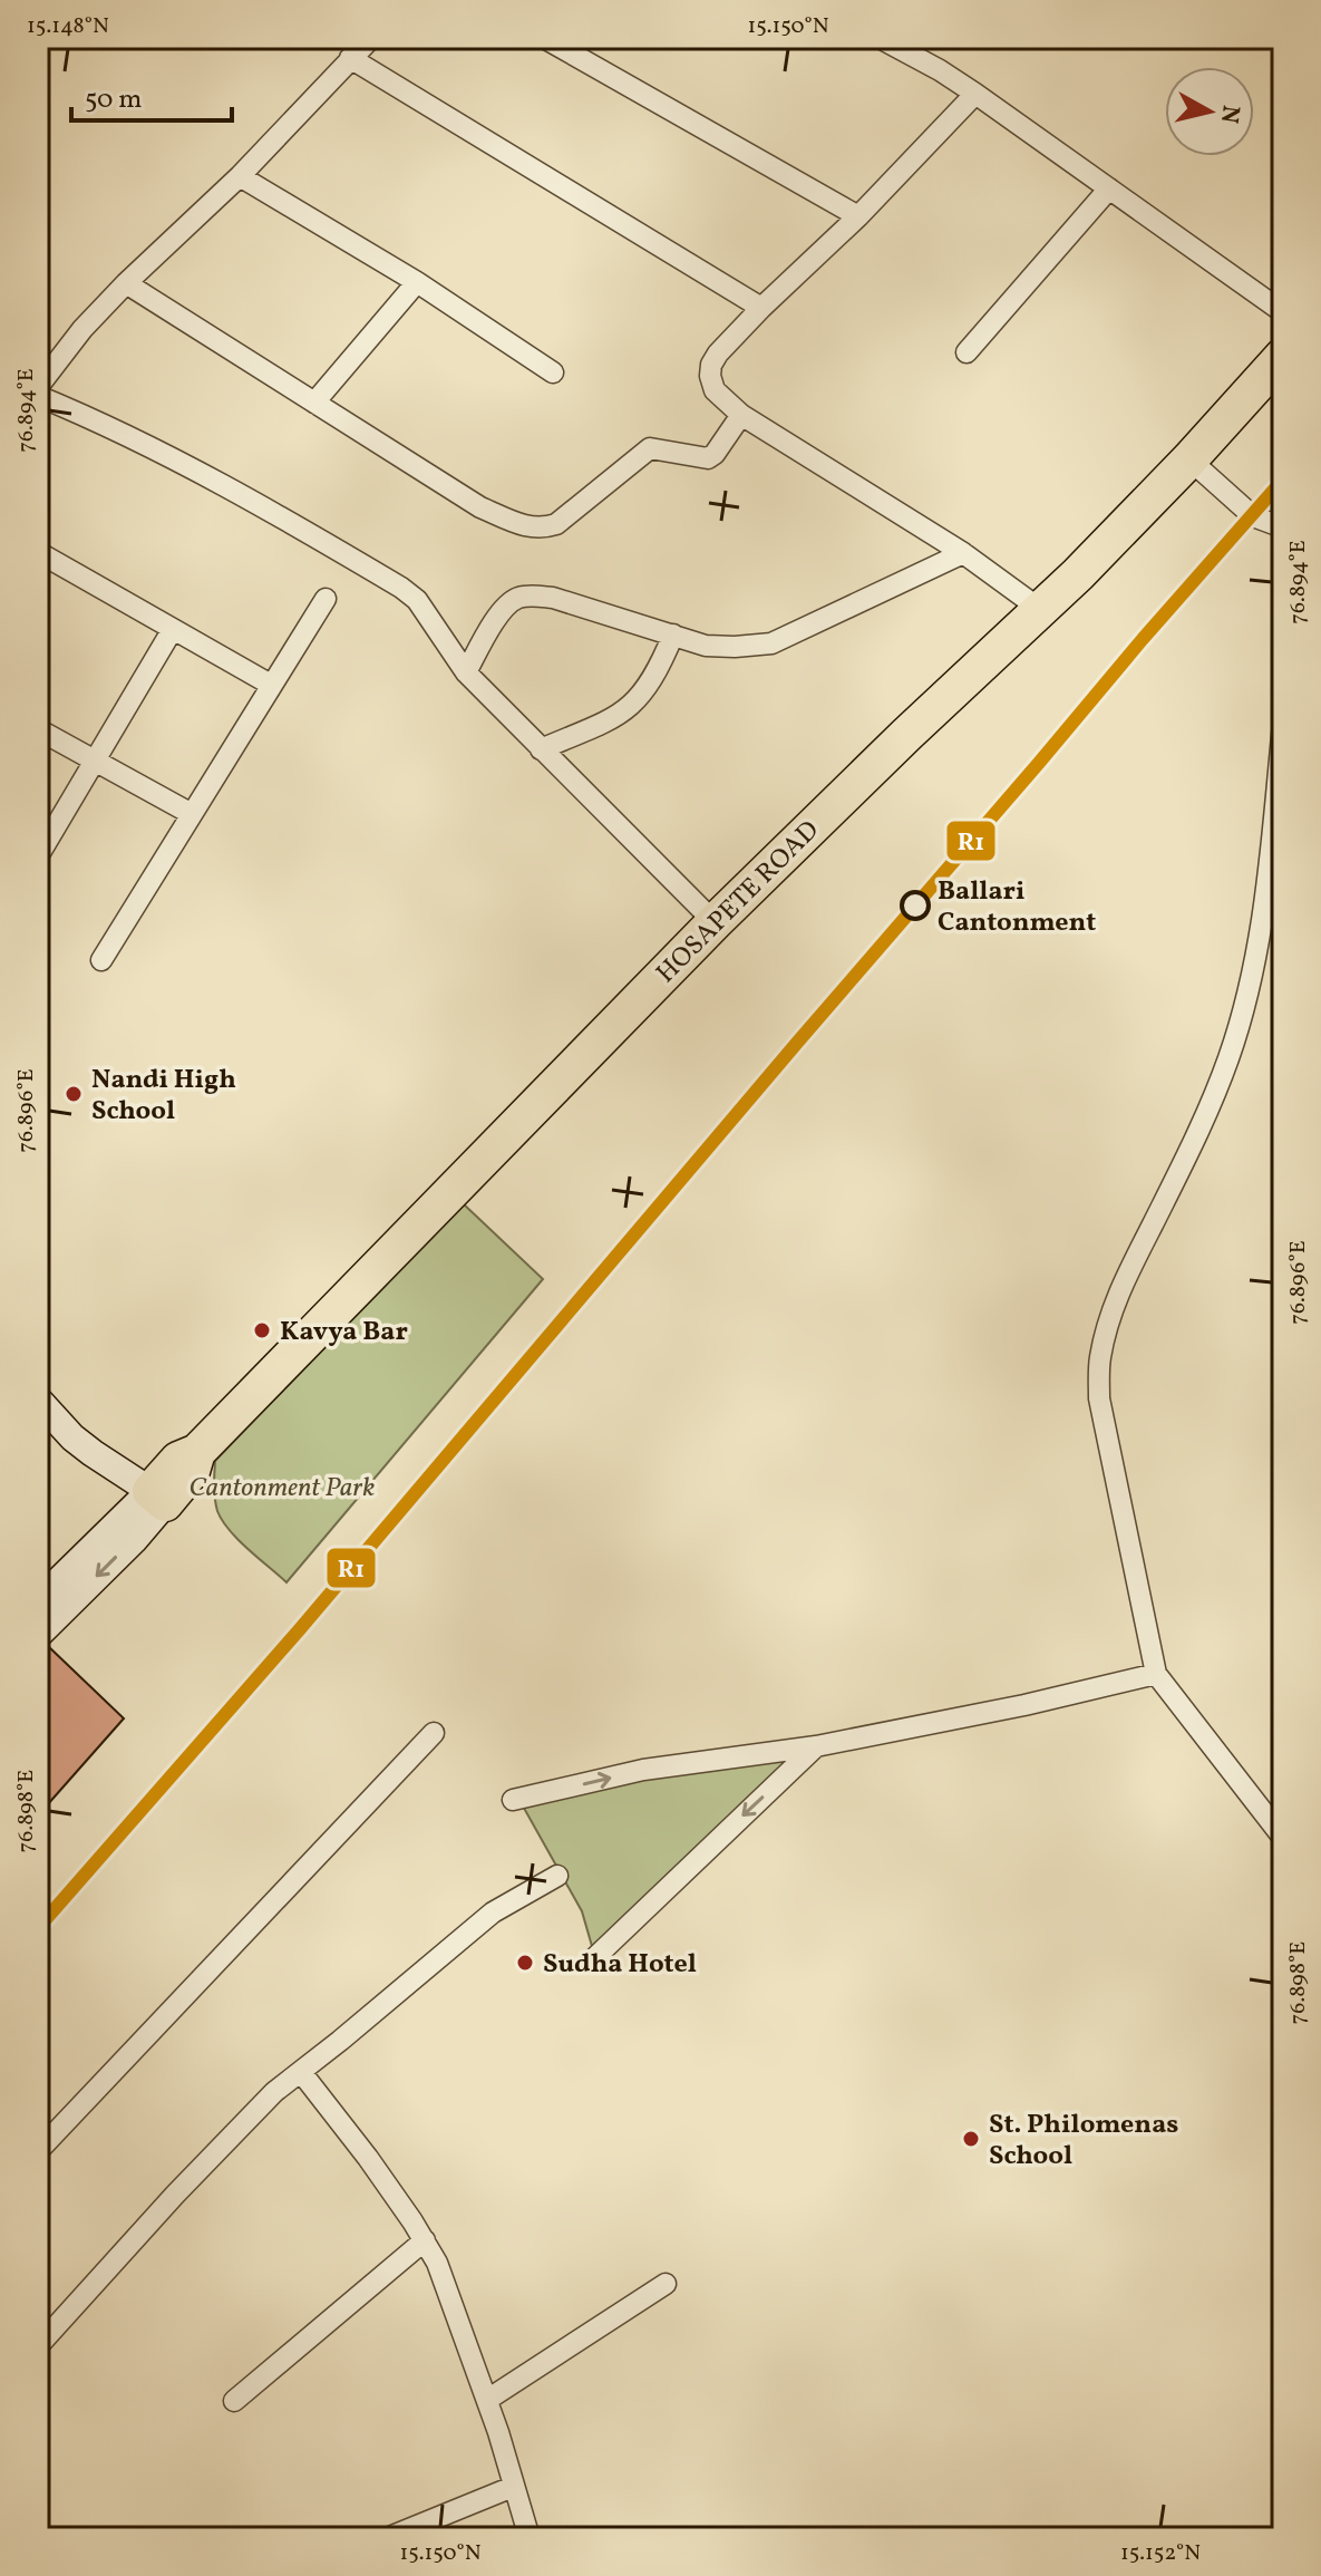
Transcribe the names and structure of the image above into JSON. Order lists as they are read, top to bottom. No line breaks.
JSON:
{"streets":{"highway":["HOSAPETE ROAD"]},"parks":["Cantonment Park"],"places":["Ballari Cantonment","Nandi High School","Kavya Bar","Sudha Hotel","St. Philomenas School"],"lines":["transit line R1"],"scale_bar":"50 m","north":"right","coordinates":["15.148°N","15.150°N","76.894°E","76.896°E","76.898°E","15.152°N"]}
